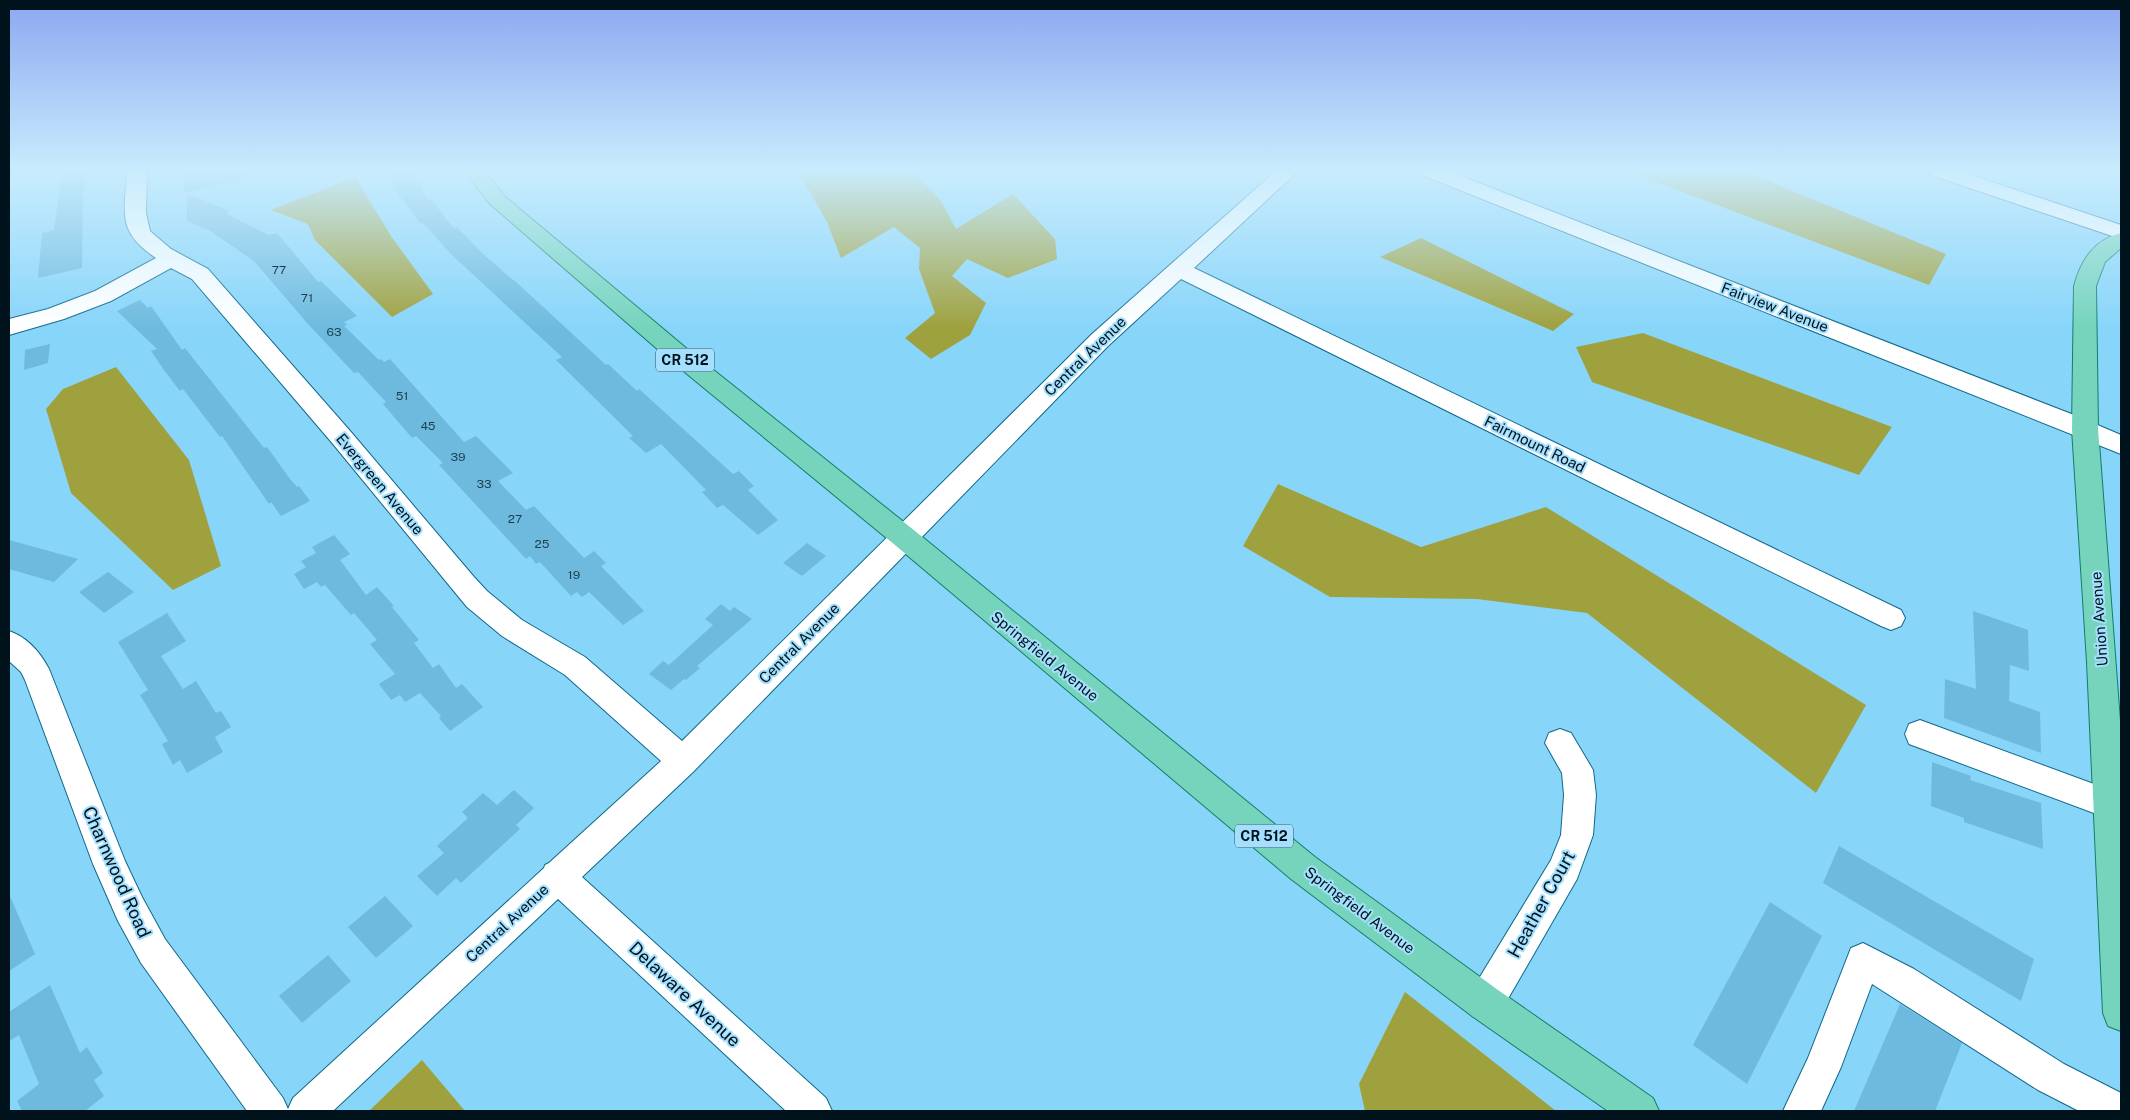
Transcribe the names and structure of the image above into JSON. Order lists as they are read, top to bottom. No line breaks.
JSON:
{"streets":{"main road":["CR 512","Union Avenue","Springfield Avenue"],"street":["Fairview Avenue","Central Avenue","Fairmount Road","Evergreen Avenue","Charnwood Road","Heather Court","Delaware Avenue"]},"crossings":[["Fairview Avenue","Union Avenue"],["Central Avenue","Fairmount Road"],["Central Avenue","Evergreen Avenue"],["Central Avenue","Springfield Avenue"],["Central Avenue","Delaware Avenue"],["Springfield Avenue","Heather Court"]],"house_numbers":["77","71","63","51","45","39","33","27","25","19"]}
